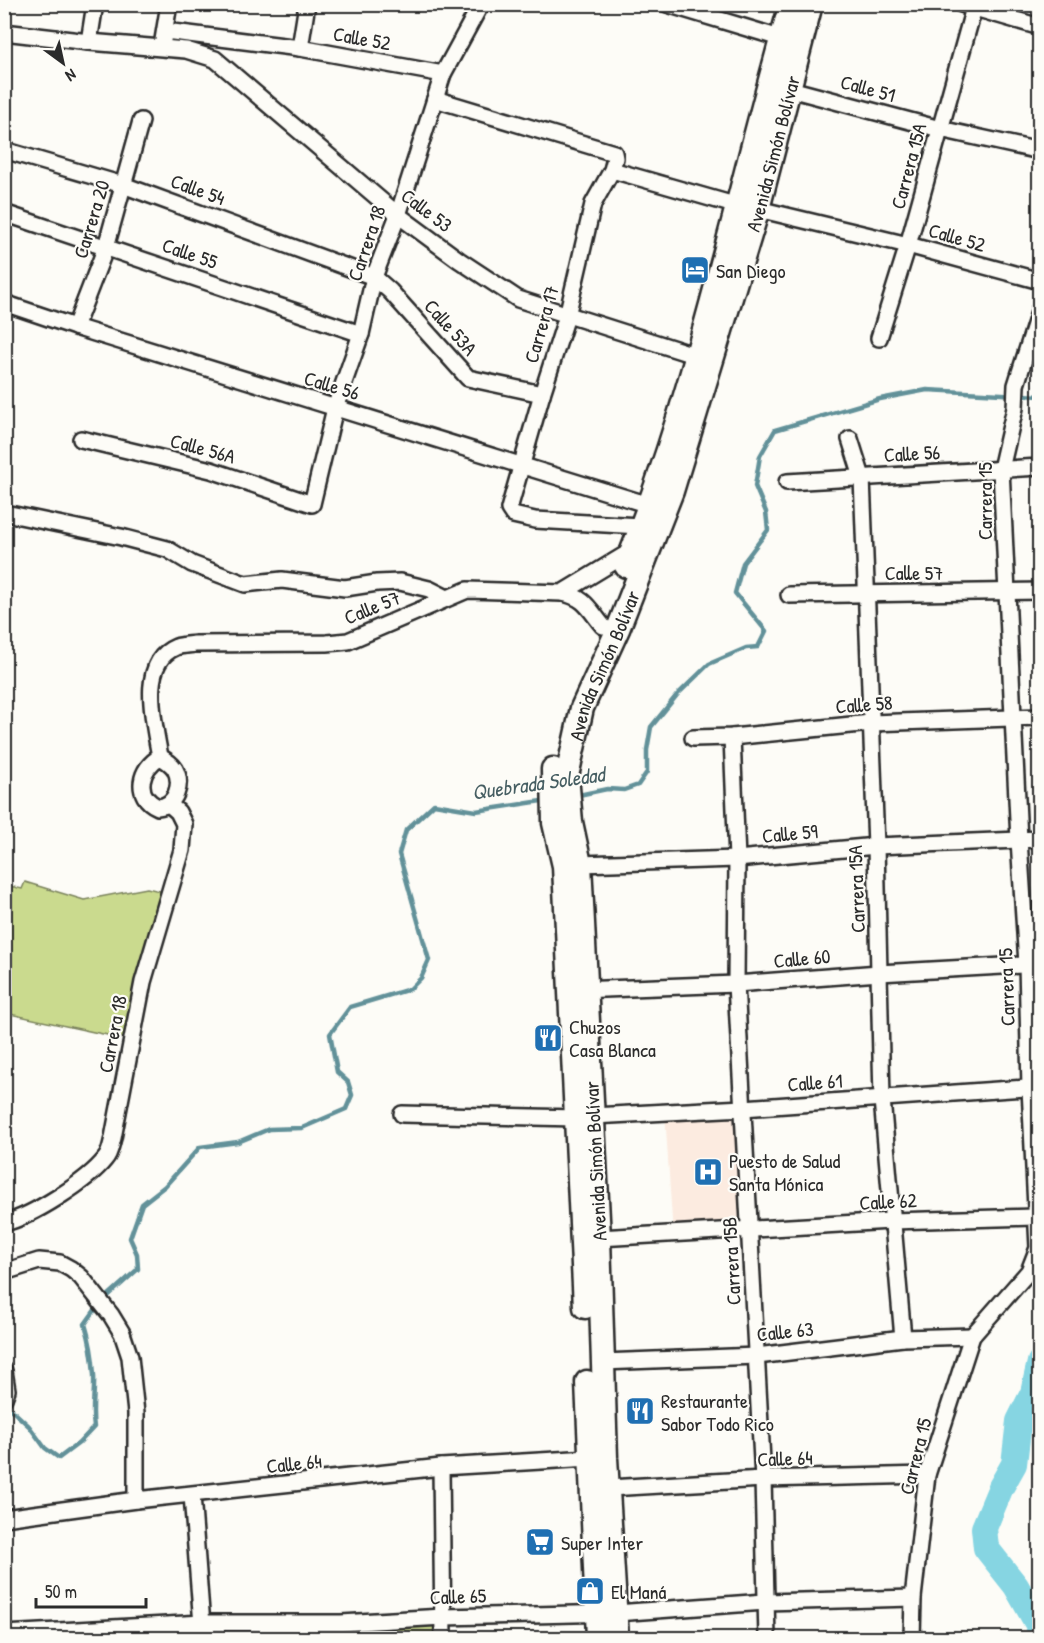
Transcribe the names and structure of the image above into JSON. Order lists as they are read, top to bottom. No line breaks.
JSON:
{"streets":{"main road":["Avenida Simón Bolívar"],"street":["Calle 52","Calle 51","Carrera 15A","Calle 54","Calle 53","Carrera 20","Carrera 18","Calle 55","Carrera 17","Calle 53A","Calle 56","Calle 56A","Carrera 15","Calle 57","Calle 58","Calle 59","Calle 60","Calle 61","Calle 62","Carrera 15B","Calle 63","Calle 64","Calle 65"]},"crossings":[["Calle 52","Avenida Simón Bolívar"],["Calle 52","Carrera 15A"],["Calle 52","Carrera 18"],["Calle 52","Carrera 17"],["Calle 51","Avenida Simón Bolívar"],["Calle 51","Carrera 15A"],["Avenida Simón Bolívar","Calle 53"],["Avenida Simón Bolívar","Carrera 17"],["Avenida Simón Bolívar","Calle 56"],["Avenida Simón Bolívar","Calle 57"],["Avenida Simón Bolívar","Calle 59"],["Avenida Simón Bolívar","Calle 60"],["Avenida Simón Bolívar","Calle 61"],["Avenida Simón Bolívar","Calle 62"],["Avenida Simón Bolívar","Calle 63"],["Avenida Simón Bolívar","Calle 64"],["Avenida Simón Bolívar","Calle 65"],["Carrera 15A","Calle 56"],["Carrera 15A","Calle 57"],["Carrera 15A","Calle 58"],["Carrera 15A","Calle 59"],["Carrera 15A","Calle 60"],["Carrera 15A","Calle 61"],["Carrera 15A","Calle 62"],["Carrera 15A","Calle 63"],["Calle 54","Carrera 20"],["Calle 54","Carrera 18"],["Calle 54","Calle 53A"],["Calle 53","Carrera 18"],["Calle 53","Carrera 17"],["Carrera 20","Calle 55"],["Carrera 20","Calle 56"],["Carrera 18","Calle 55"],["Carrera 18","Carrera 17"],["Carrera 18","Calle 53A"],["Carrera 18","Calle 56"],["Carrera 18","Calle 56A"],["Carrera 18","Calle 57"],["Carrera 17","Calle 53A"],["Carrera 17","Calle 56"],["Calle 56","Carrera 15"],["Carrera 15","Calle 57"],["Carrera 15","Calle 58"],["Carrera 15","Calle 59"],["Carrera 15","Calle 60"],["Carrera 15","Calle 61"],["Carrera 15","Calle 62"],["Carrera 15","Calle 63"],["Carrera 15","Calle 64"],["Carrera 15","Calle 65"],["Calle 58","Carrera 15B"],["Calle 59","Carrera 15B"],["Calle 60","Carrera 15B"],["Calle 61","Carrera 15B"],["Calle 62","Carrera 15B"],["Carrera 15B","Calle 63"],["Carrera 15B","Calle 64"],["Carrera 15B","Calle 65"]],"water":["Quebrada Soledad"],"places":{"hotel":["San Diego"],"restaurant":["Chuzos Casa Blanca","Restaurante Sabor Todo Rico"],"hospital":["Puesto de Salud Santa Mónica"],"supermarket":["Super Inter"],"shop":["El Maná"]},"scale_bar":"50 m","north":"bottom right"}
